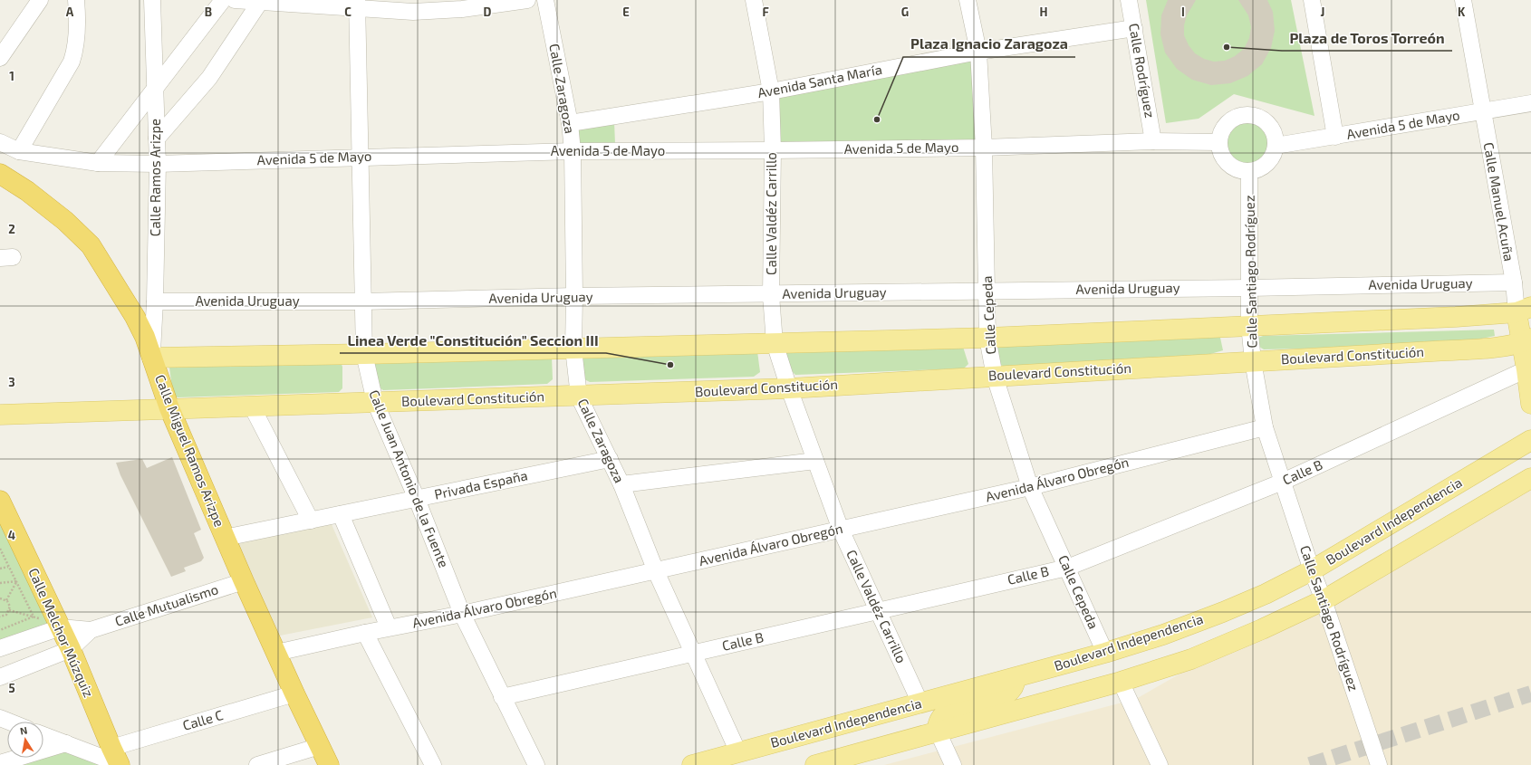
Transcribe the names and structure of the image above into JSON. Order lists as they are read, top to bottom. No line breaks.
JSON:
{"streets":{"highway":["Calle Miguel Ramos Arizpe","Calle Melchor Múzquiz"],"main road":["Calle Manuel Acuña","Boulevard Constitución","Boulevard Independencia"],"street":["Calle Rodríguez","Avenida Santa María","Calle Zaragoza","Avenida 5 de Mayo","Calle Ramos Arizpe","Calle Valdéz Carrillo","Calle Santiago Rodríguez","Avenida Uruguay","Calle Cepeda","Calle B","Calle Juan Antonio de la Fuente","Avenida Álvaro Obregón","Privada España","Calle Mutualismo","Calle C"]},"crossings":[["Calle Rodríguez","Avenida Santa María"],["Calle Rodríguez","Avenida 5 de Mayo"],["Avenida Santa María","Calle Zaragoza"],["Avenida Santa María","Calle Valdéz Carrillo"],["Avenida Santa María","Calle Cepeda"],["Calle Zaragoza","Avenida 5 de Mayo"],["Calle Zaragoza","Avenida Uruguay"],["Calle Zaragoza","Boulevard Constitución"],["Calle Zaragoza","Calle B"],["Calle Zaragoza","Avenida Álvaro Obregón"],["Calle Zaragoza","Privada España"],["Calle Zaragoza","Boulevard Independencia"],["Avenida 5 de Mayo","Calle Ramos Arizpe"],["Avenida 5 de Mayo","Calle Manuel Acuña"],["Avenida 5 de Mayo","Calle Valdéz Carrillo"],["Avenida 5 de Mayo","Calle Santiago Rodríguez"],["Avenida 5 de Mayo","Calle Cepeda"],["Avenida 5 de Mayo","Calle Juan Antonio de la Fuente"],["Calle Ramos Arizpe","Avenida Uruguay"],["Calle Ramos Arizpe","Calle Miguel Ramos Arizpe"],["Calle Manuel Acuña","Avenida Uruguay"],["Calle Manuel Acuña","Boulevard Constitución"],["Calle Manuel Acuña","Calle B"],["Calle Valdéz Carrillo","Avenida Uruguay"],["Calle Valdéz Carrillo","Boulevard Constitución"],["Calle Valdéz Carrillo","Calle B"],["Calle Valdéz Carrillo","Avenida Álvaro Obregón"],["Calle Valdéz Carrillo","Boulevard Independencia"],["Calle Santiago Rodríguez","Avenida Uruguay"],["Calle Santiago Rodríguez","Boulevard Constitución"],["Calle Santiago Rodríguez","Calle B"],["Calle Santiago Rodríguez","Avenida Álvaro Obregón"],["Calle Santiago Rodríguez","Boulevard Independencia"],["Avenida Uruguay","Calle Cepeda"],["Avenida Uruguay","Calle Juan Antonio de la Fuente"],["Calle Cepeda","Boulevard Constitución"],["Calle Cepeda","Calle B"],["Calle Cepeda","Avenida Álvaro Obregón"],["Calle Cepeda","Boulevard Independencia"],["Boulevard Constitución","Calle Miguel Ramos Arizpe"],["Boulevard Constitución","Calle Juan Antonio de la Fuente"],["Calle Miguel Ramos Arizpe","Avenida Álvaro Obregón"],["Calle Miguel Ramos Arizpe","Privada España"],["Calle Miguel Ramos Arizpe","Calle Mutualismo"],["Calle Miguel Ramos Arizpe","Calle C"],["Calle B","Calle Juan Antonio de la Fuente"],["Calle Juan Antonio de la Fuente","Avenida Álvaro Obregón"],["Calle Juan Antonio de la Fuente","Privada España"],["Calle Melchor Múzquiz","Calle C"]],"places":["Plaza de Toros Torreón","Plaza Ignacio Zaragoza","Linea Verde \"Constitución\" Seccion III"],"north":"top","grid":{"columns":["A","B","C","D","E","F","G","H","I","J","K"],"rows":["1","2","3","4","5"]}}
